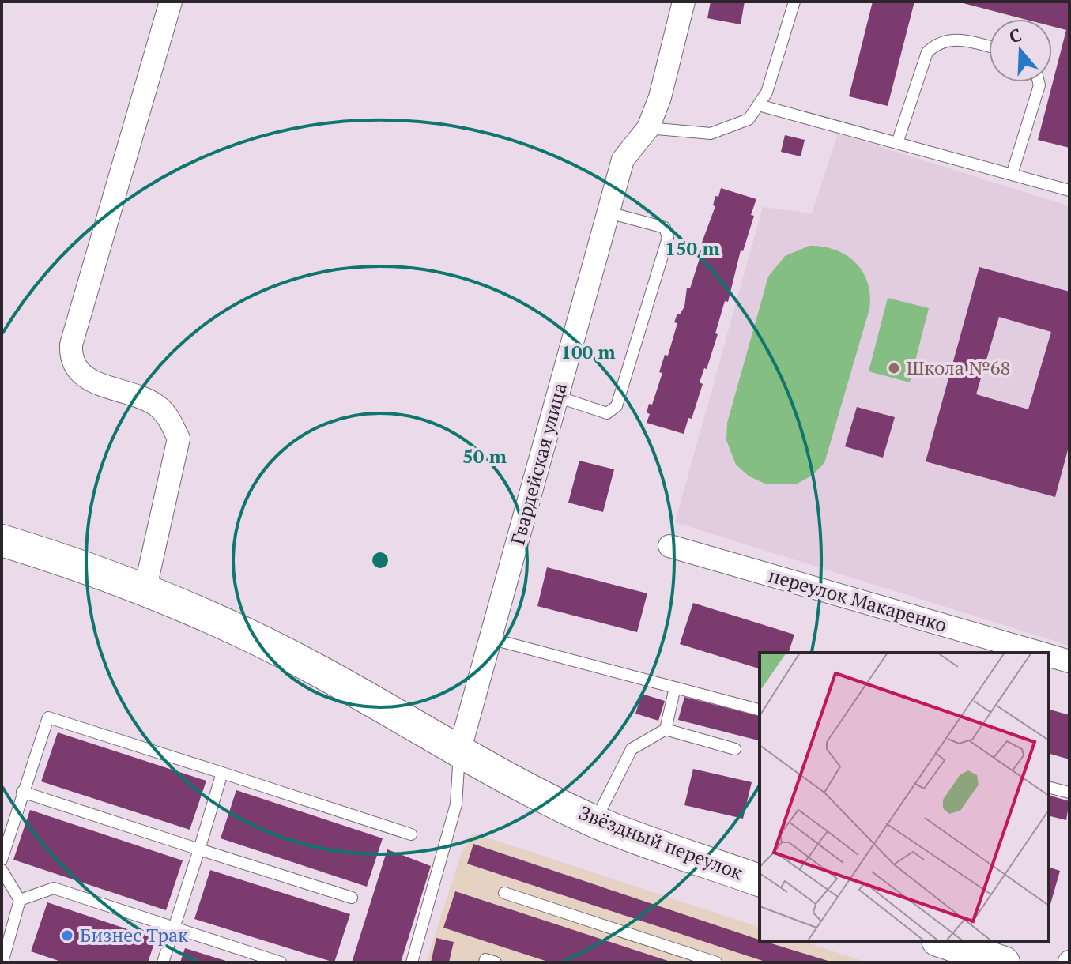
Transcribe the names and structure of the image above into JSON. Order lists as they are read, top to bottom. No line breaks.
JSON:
{"streets":{"street":["Гвардейская улица","переулок Макаренко","Звёздный переулок"]},"crossings":[["Гвардейская улица","Звёздный переулок"]],"places":["Школа №68","Бизнес Трак"],"north":"top","rings":["150 m","100 m","50 m"]}
